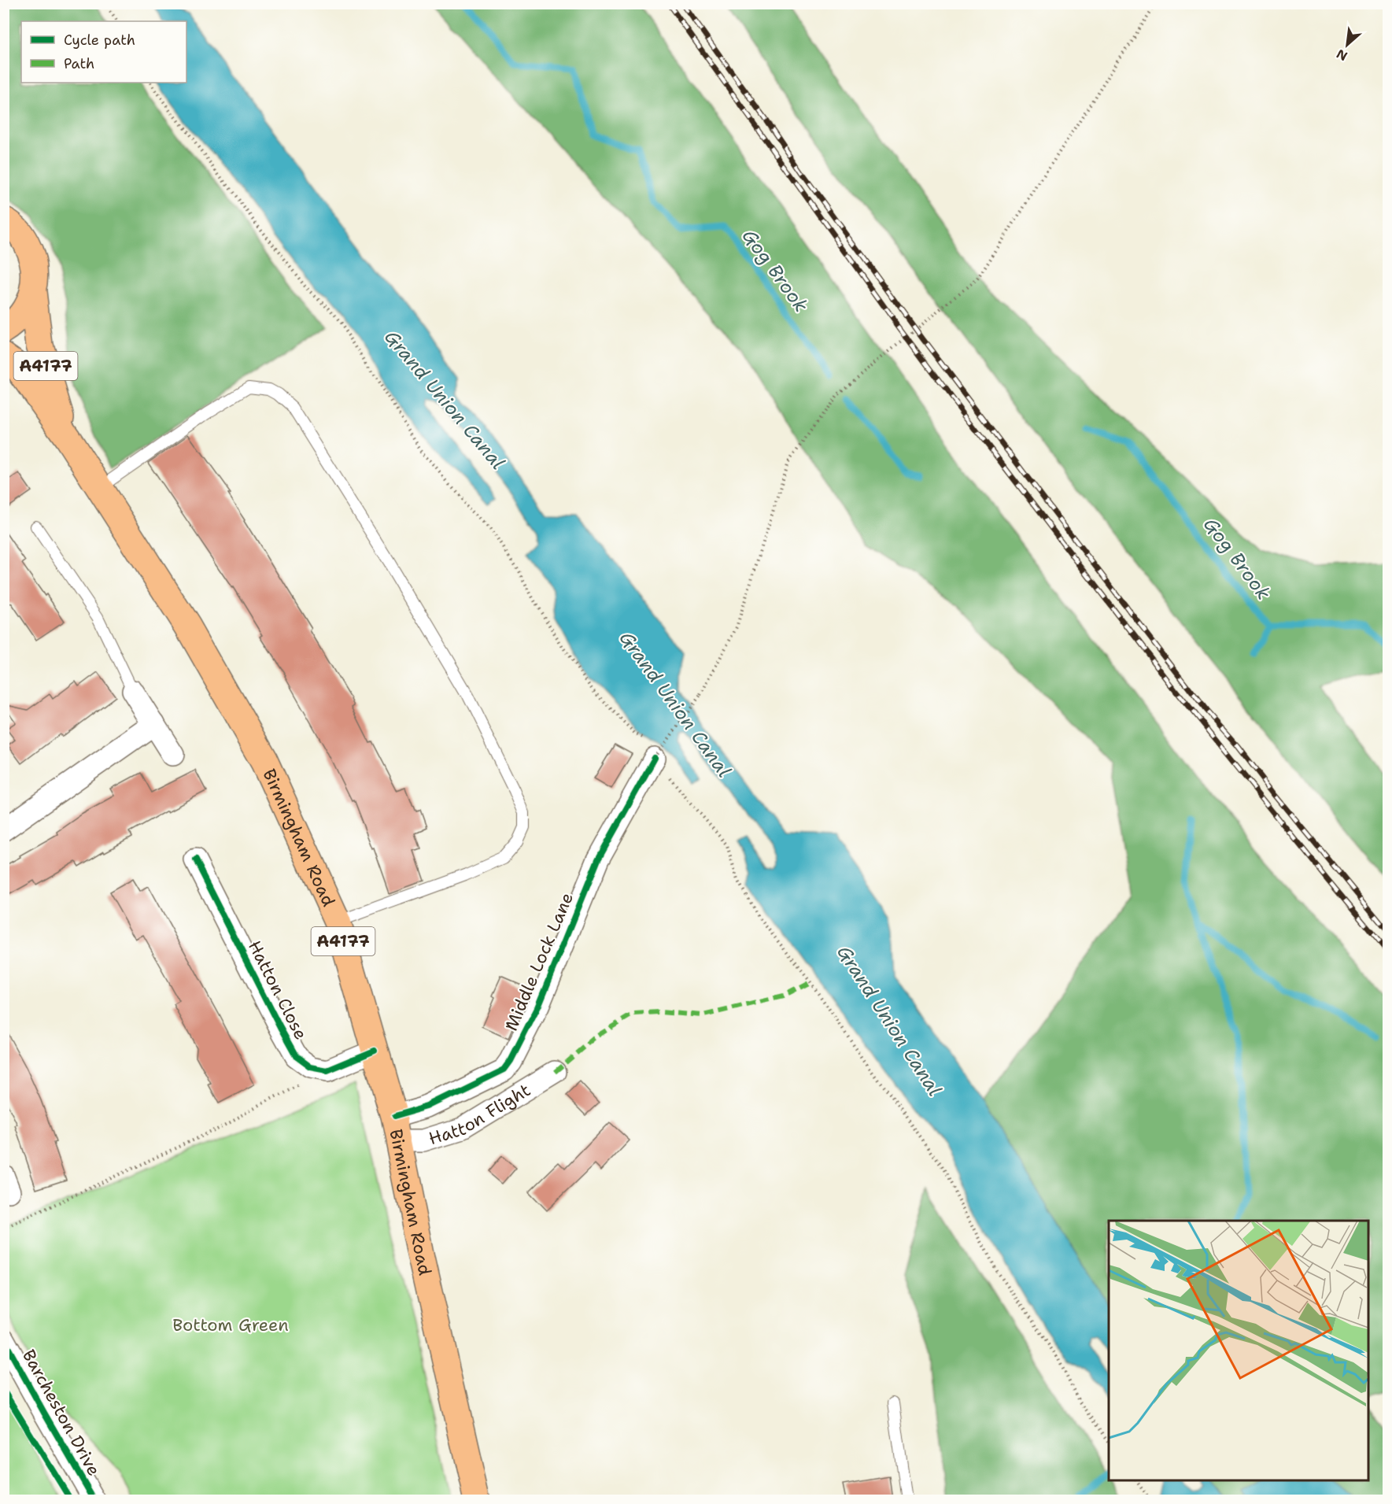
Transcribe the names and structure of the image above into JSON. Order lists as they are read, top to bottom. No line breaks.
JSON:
{"streets":{"highway":["A4177","Birmingham Road"],"street":["Middle Lock Lane","Hatton Close","Hatton Flight","Barcheston Drive"]},"crossings":[["Birmingham Road","Middle Lock Lane"],["Birmingham Road","Hatton Flight"],["Middle Lock Lane","Hatton Flight"]],"water":["Gog Brook","Grand Union Canal"],"parks":["Bottom Green"],"legend":["Cycle path","Path"],"north":"bottom left"}
